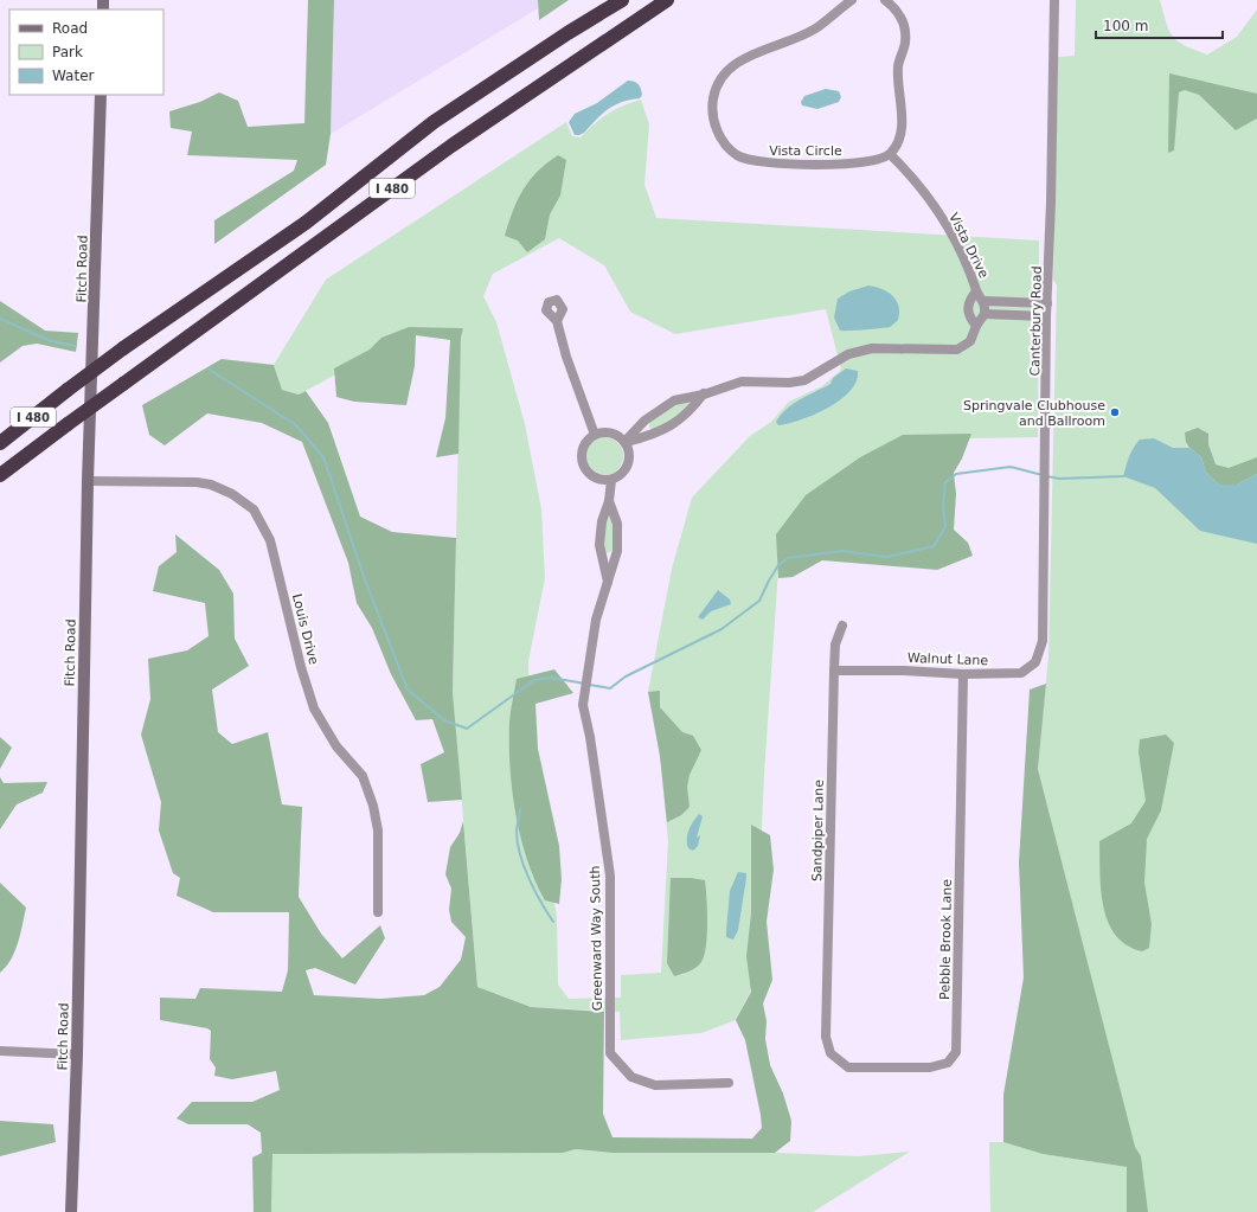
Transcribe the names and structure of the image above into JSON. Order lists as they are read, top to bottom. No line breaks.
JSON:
{"streets":{"highway":["I 480"],"street":["Vista Circle","Vista Drive","Fitch Road","Canterbury Road","Louis Drive","Walnut Lane","Sandpiper Lane","Greenward Way South","Pebble Brook Lane"]},"crossings":[["Vista Circle","Vista Drive"],["Fitch Road","Louis Drive"],["Canterbury Road","Walnut Lane"],["Walnut Lane","Sandpiper Lane"],["Walnut Lane","Pebble Brook Lane"],["Sandpiper Lane","Pebble Brook Lane"]],"places":["Springvale Clubhouse and Ballroom"],"legend":["Road","Park","Water"],"scale_bar":"100 m"}
